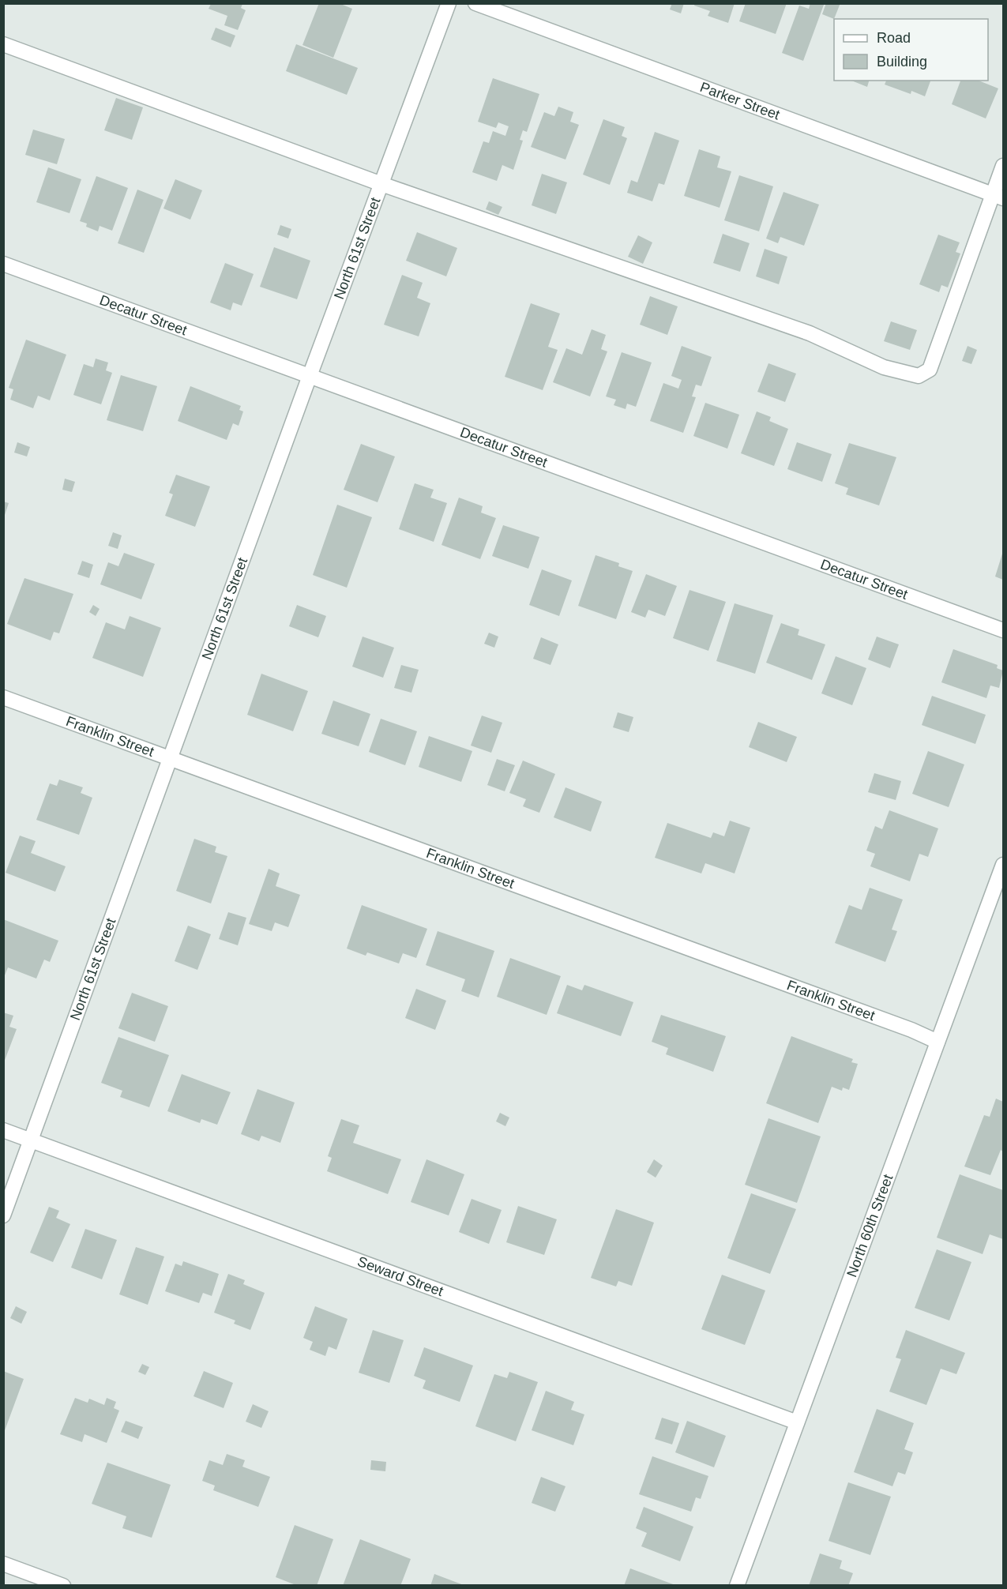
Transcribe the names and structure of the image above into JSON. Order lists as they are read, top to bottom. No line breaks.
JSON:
{"streets":{"street":["Parker Street","North 61st Street","Decatur Street","Franklin Street","North 60th Street","Seward Street"]},"crossings":[["North 61st Street","Decatur Street"],["North 61st Street","Franklin Street"],["North 61st Street","Seward Street"],["Franklin Street","North 60th Street"],["North 60th Street","Seward Street"]],"legend":["Road","Building"]}
